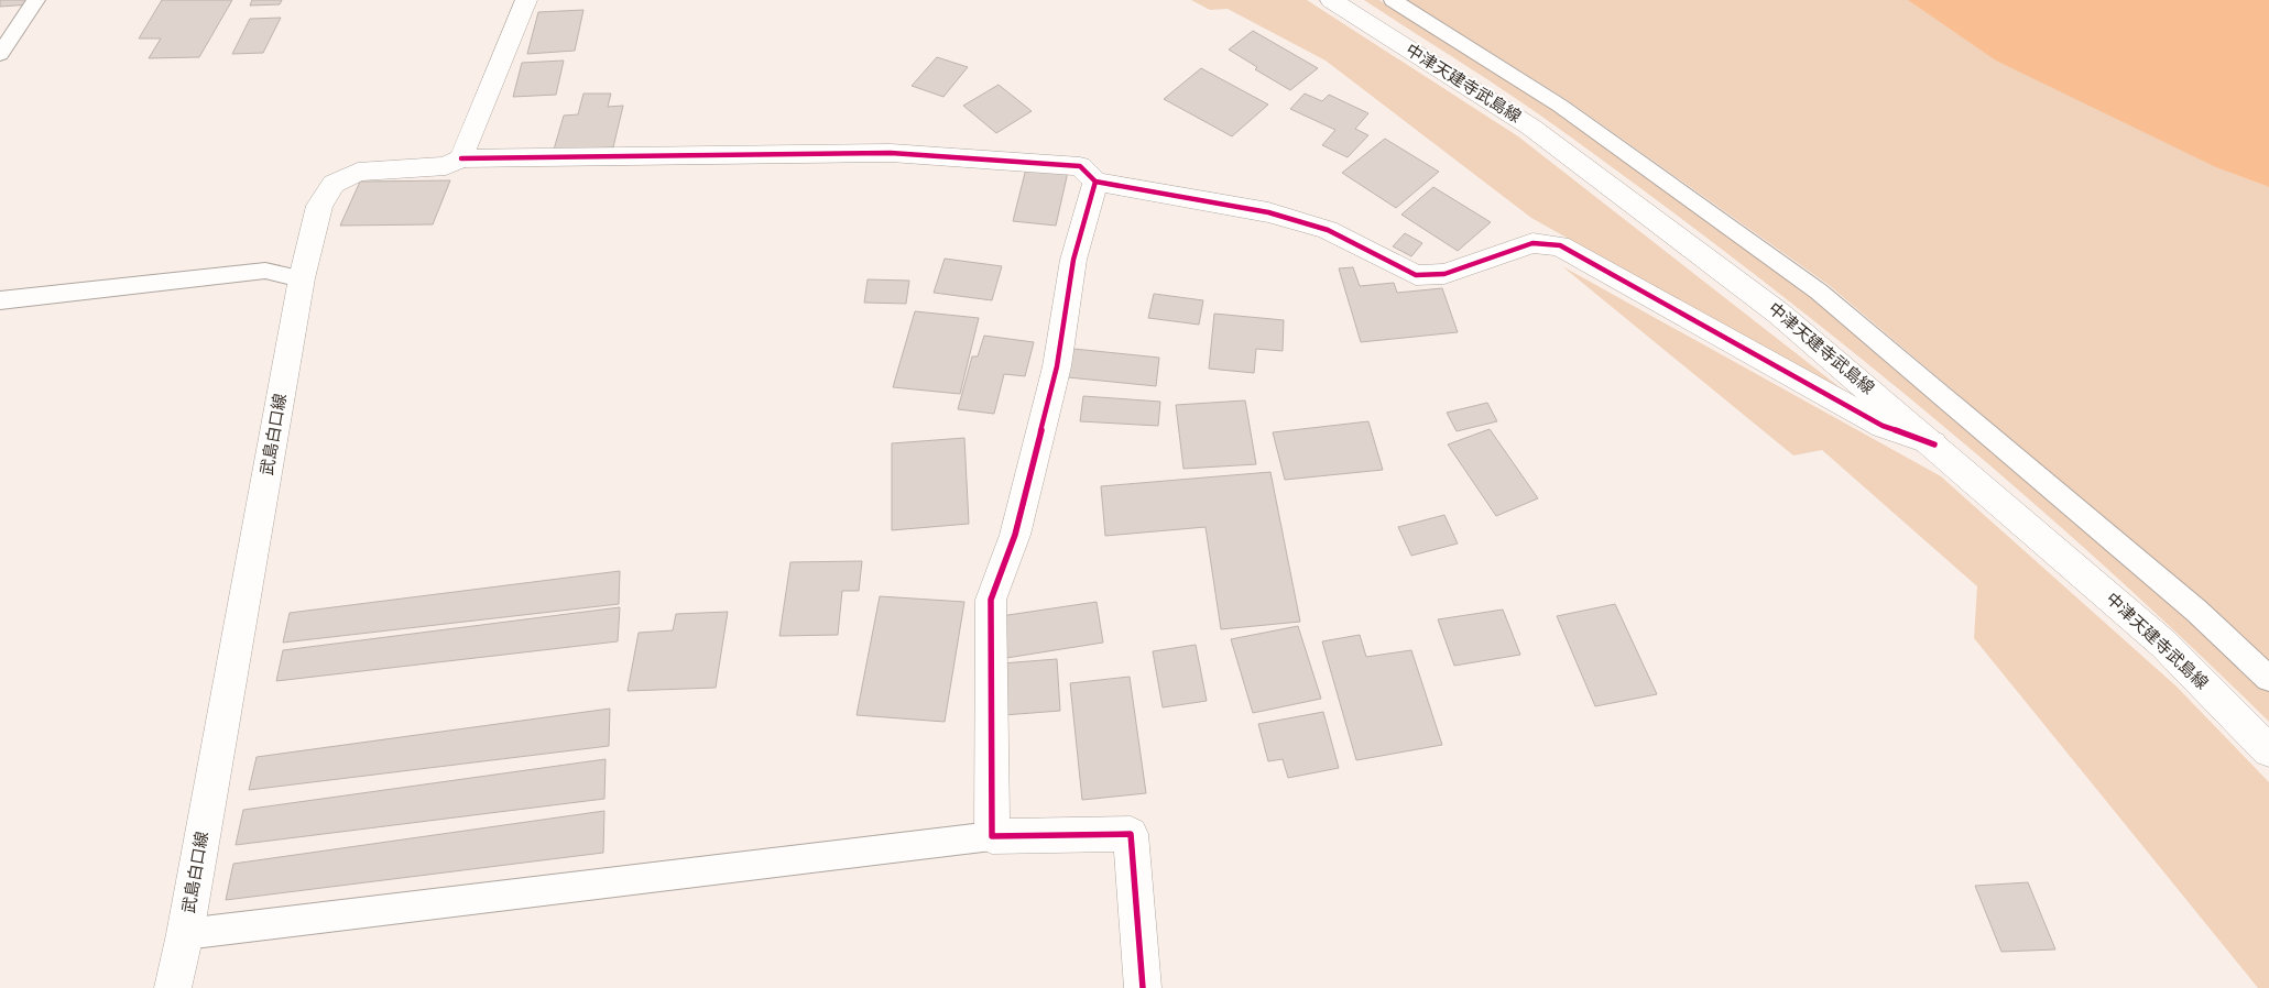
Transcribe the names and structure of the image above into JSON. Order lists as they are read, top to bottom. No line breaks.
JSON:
{"streets":{"street":["中津天建寺武島線","武島白口線"]}}
